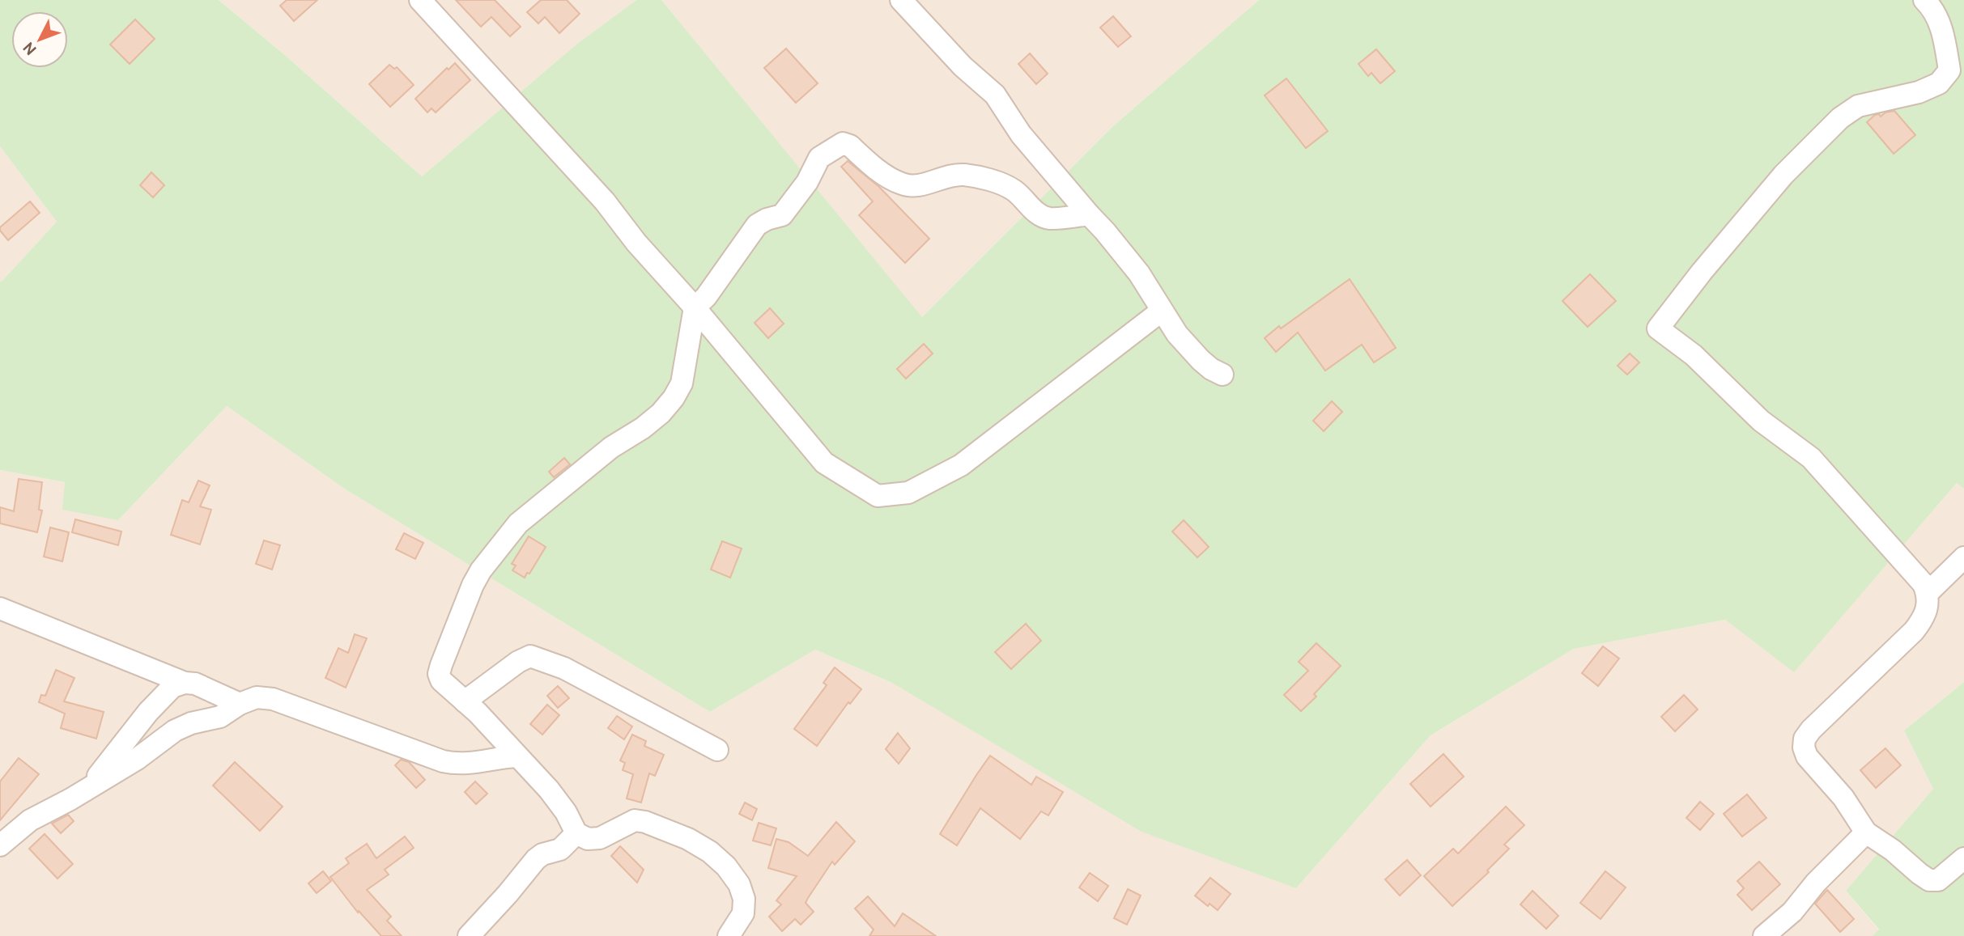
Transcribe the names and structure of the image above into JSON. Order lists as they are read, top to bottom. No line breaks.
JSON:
{"north":"bottom left"}
